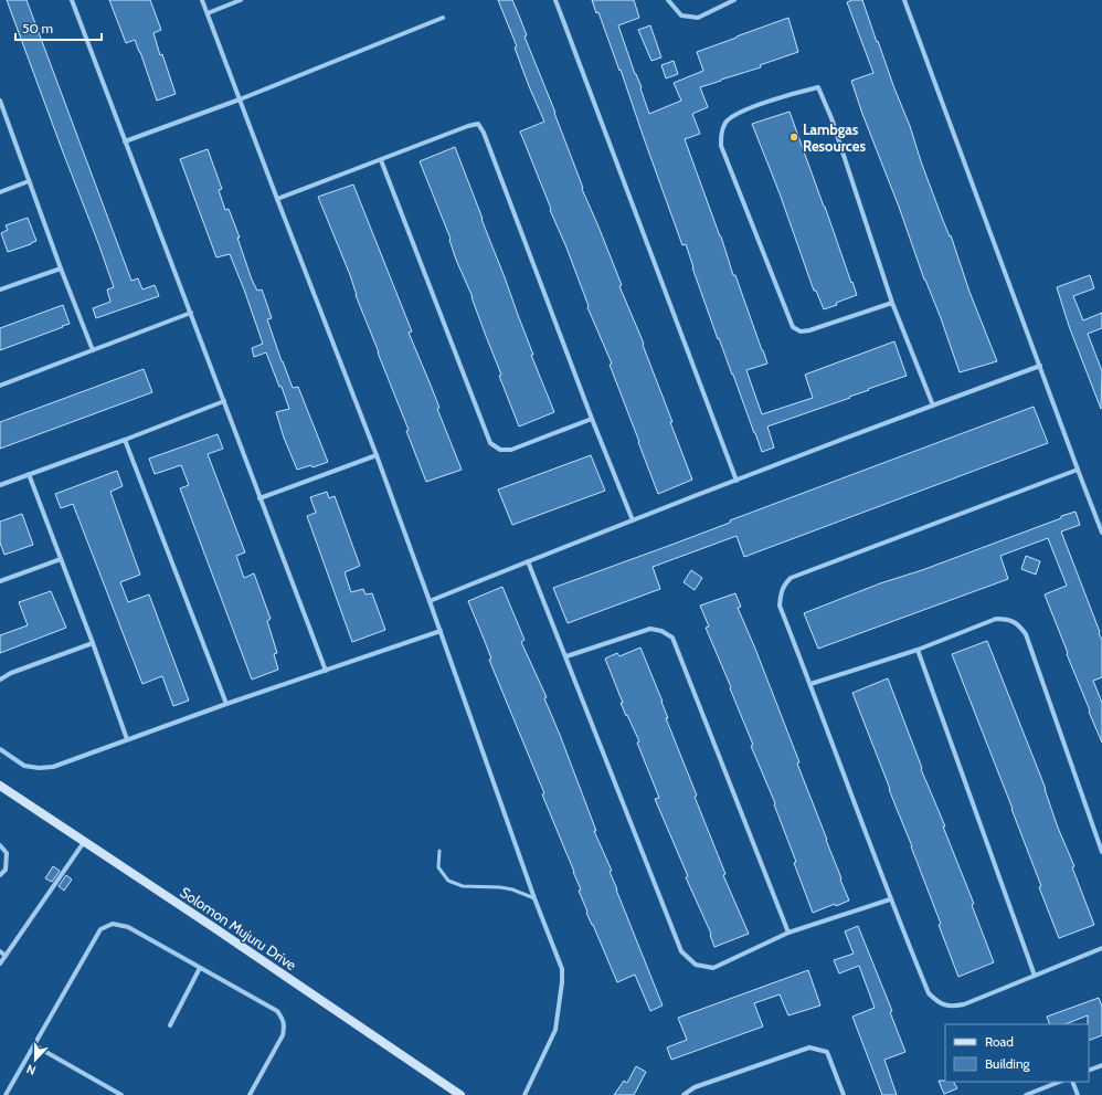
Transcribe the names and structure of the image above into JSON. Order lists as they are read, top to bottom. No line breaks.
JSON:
{"streets":{"street":["Solomon Mujuru Drive"]},"places":["Lambgas Resources"],"legend":["Road","Building"],"scale_bar":"50 m","north":"bottom"}
